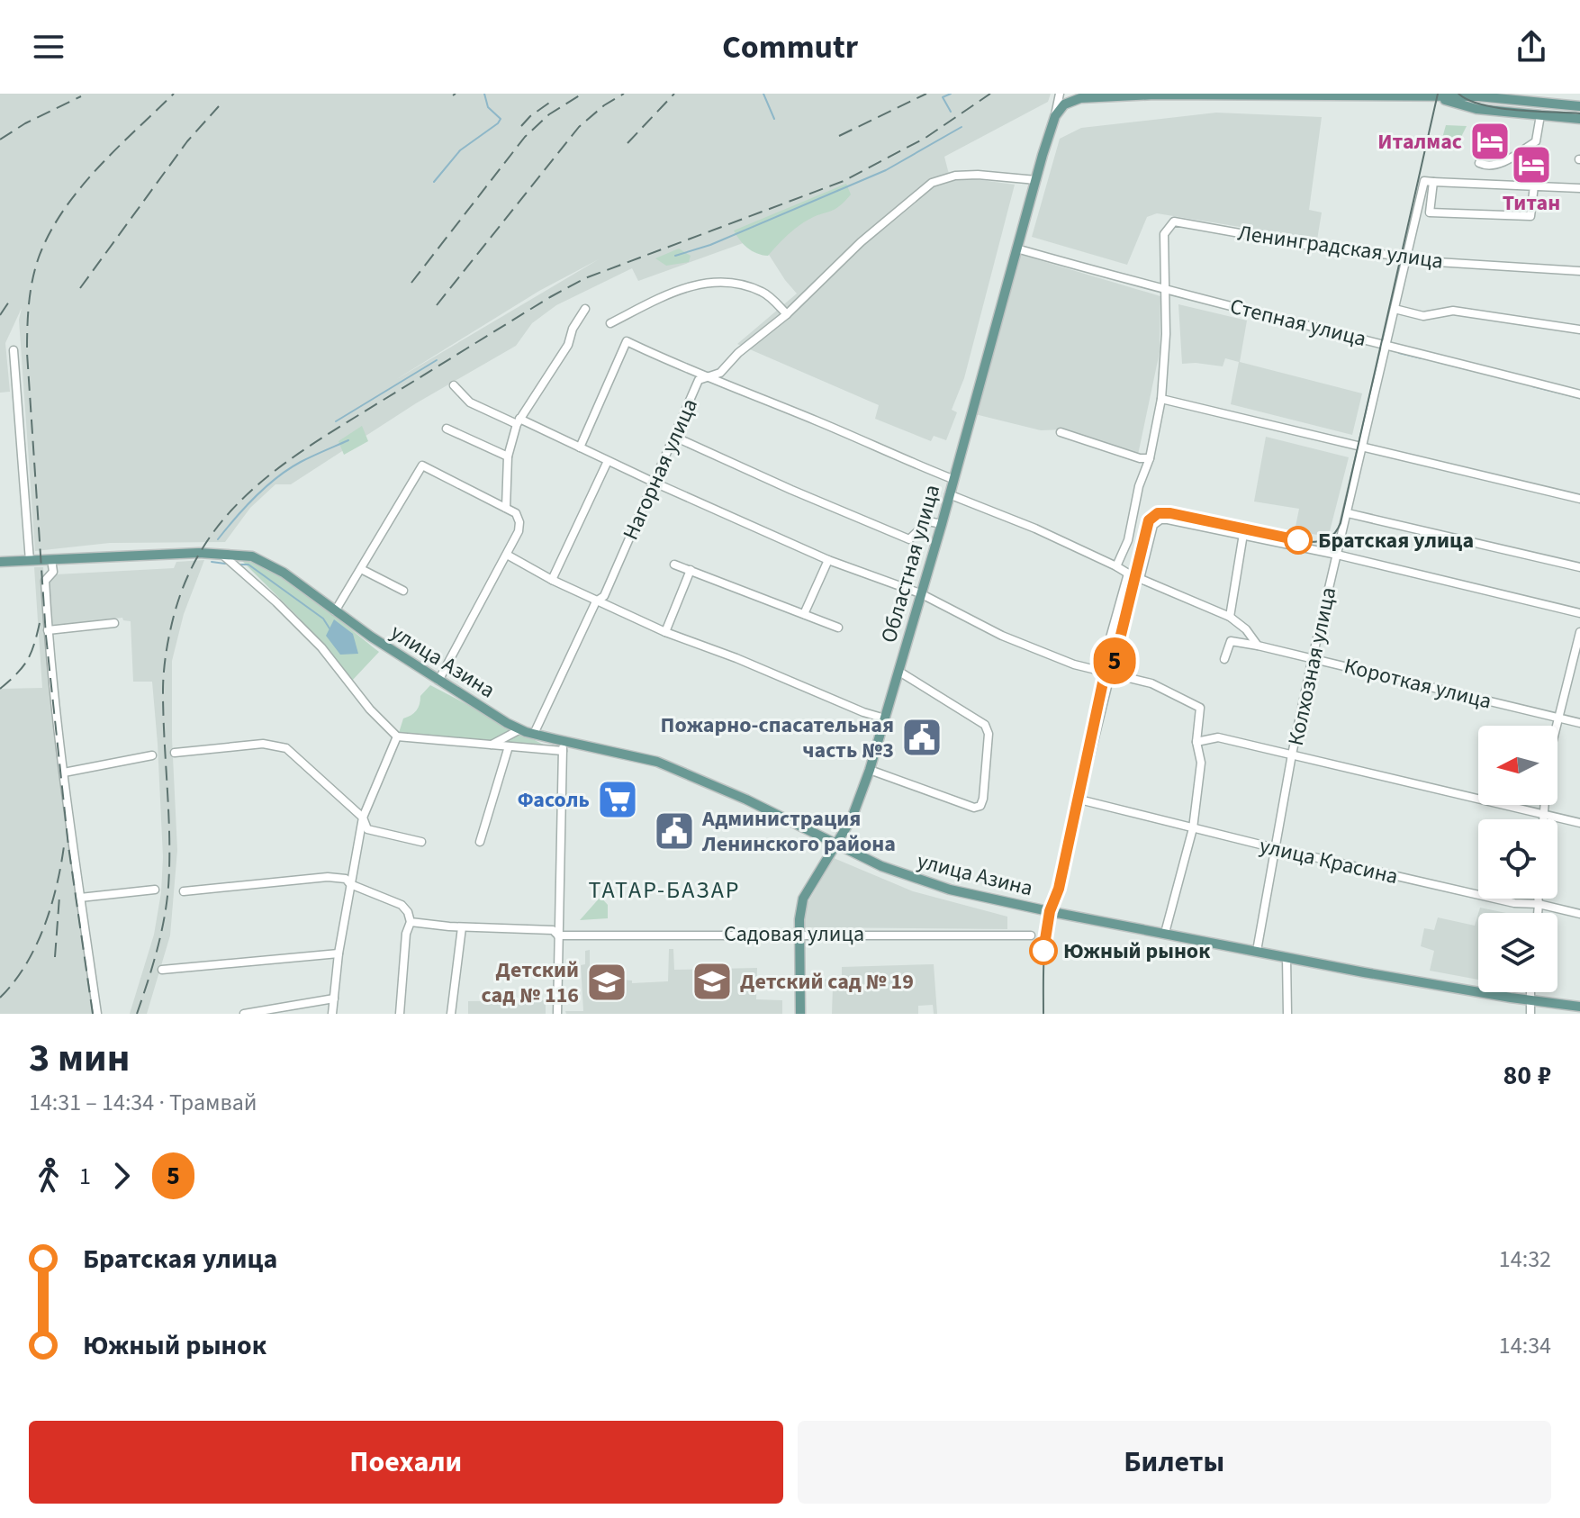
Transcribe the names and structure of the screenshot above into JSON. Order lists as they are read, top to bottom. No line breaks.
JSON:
{"streets":{"main road":["Областная улица","улица Азина"],"street":["Ленинградская улица","Степная улица","Нагорная улица","Колхозная улица","Короткая улица","улица Красина","Садовая улица"]},"crossings":[["Ленинградская улица","Степная улица"],["Ленинградская улица","Колхозная улица"],["Степная улица","Областная улица"],["Степная улица","Колхозная улица"],["Нагорная улица","Областная улица"],["Нагорная улица","улица Азина"],["Областная улица","улица Азина"],["Областная улица","Садовая улица"],["улица Азина","Колхозная улица"],["Колхозная улица","Короткая улица"],["Колхозная улица","улица Красина"]],"districts":["ТАТАР-БАЗАР"],"places":{"hotel":["Италмас","Титан"],"other":["Братская улица","Южный рынок"],"public building":["Пожарно-спасательная часть №3","Администрация Ленинского района"],"supermarket":["Фасоль"],"school or university":["Детский сад № 19","Детский сад № 116"]},"lines":["tram line 5"],"north":"left","page":{"header":"Commutr","on_map":"5","heading":["3 мин","14:31 – 14:34 · Трамвай","80 ₽"],"legs":["1","5"],"list":[{"name":"Братская улица","value":"14:32"},{"name":"Южный рынок","value":"14:34"}],"buttons":["Поехали","Билеты"]}}
